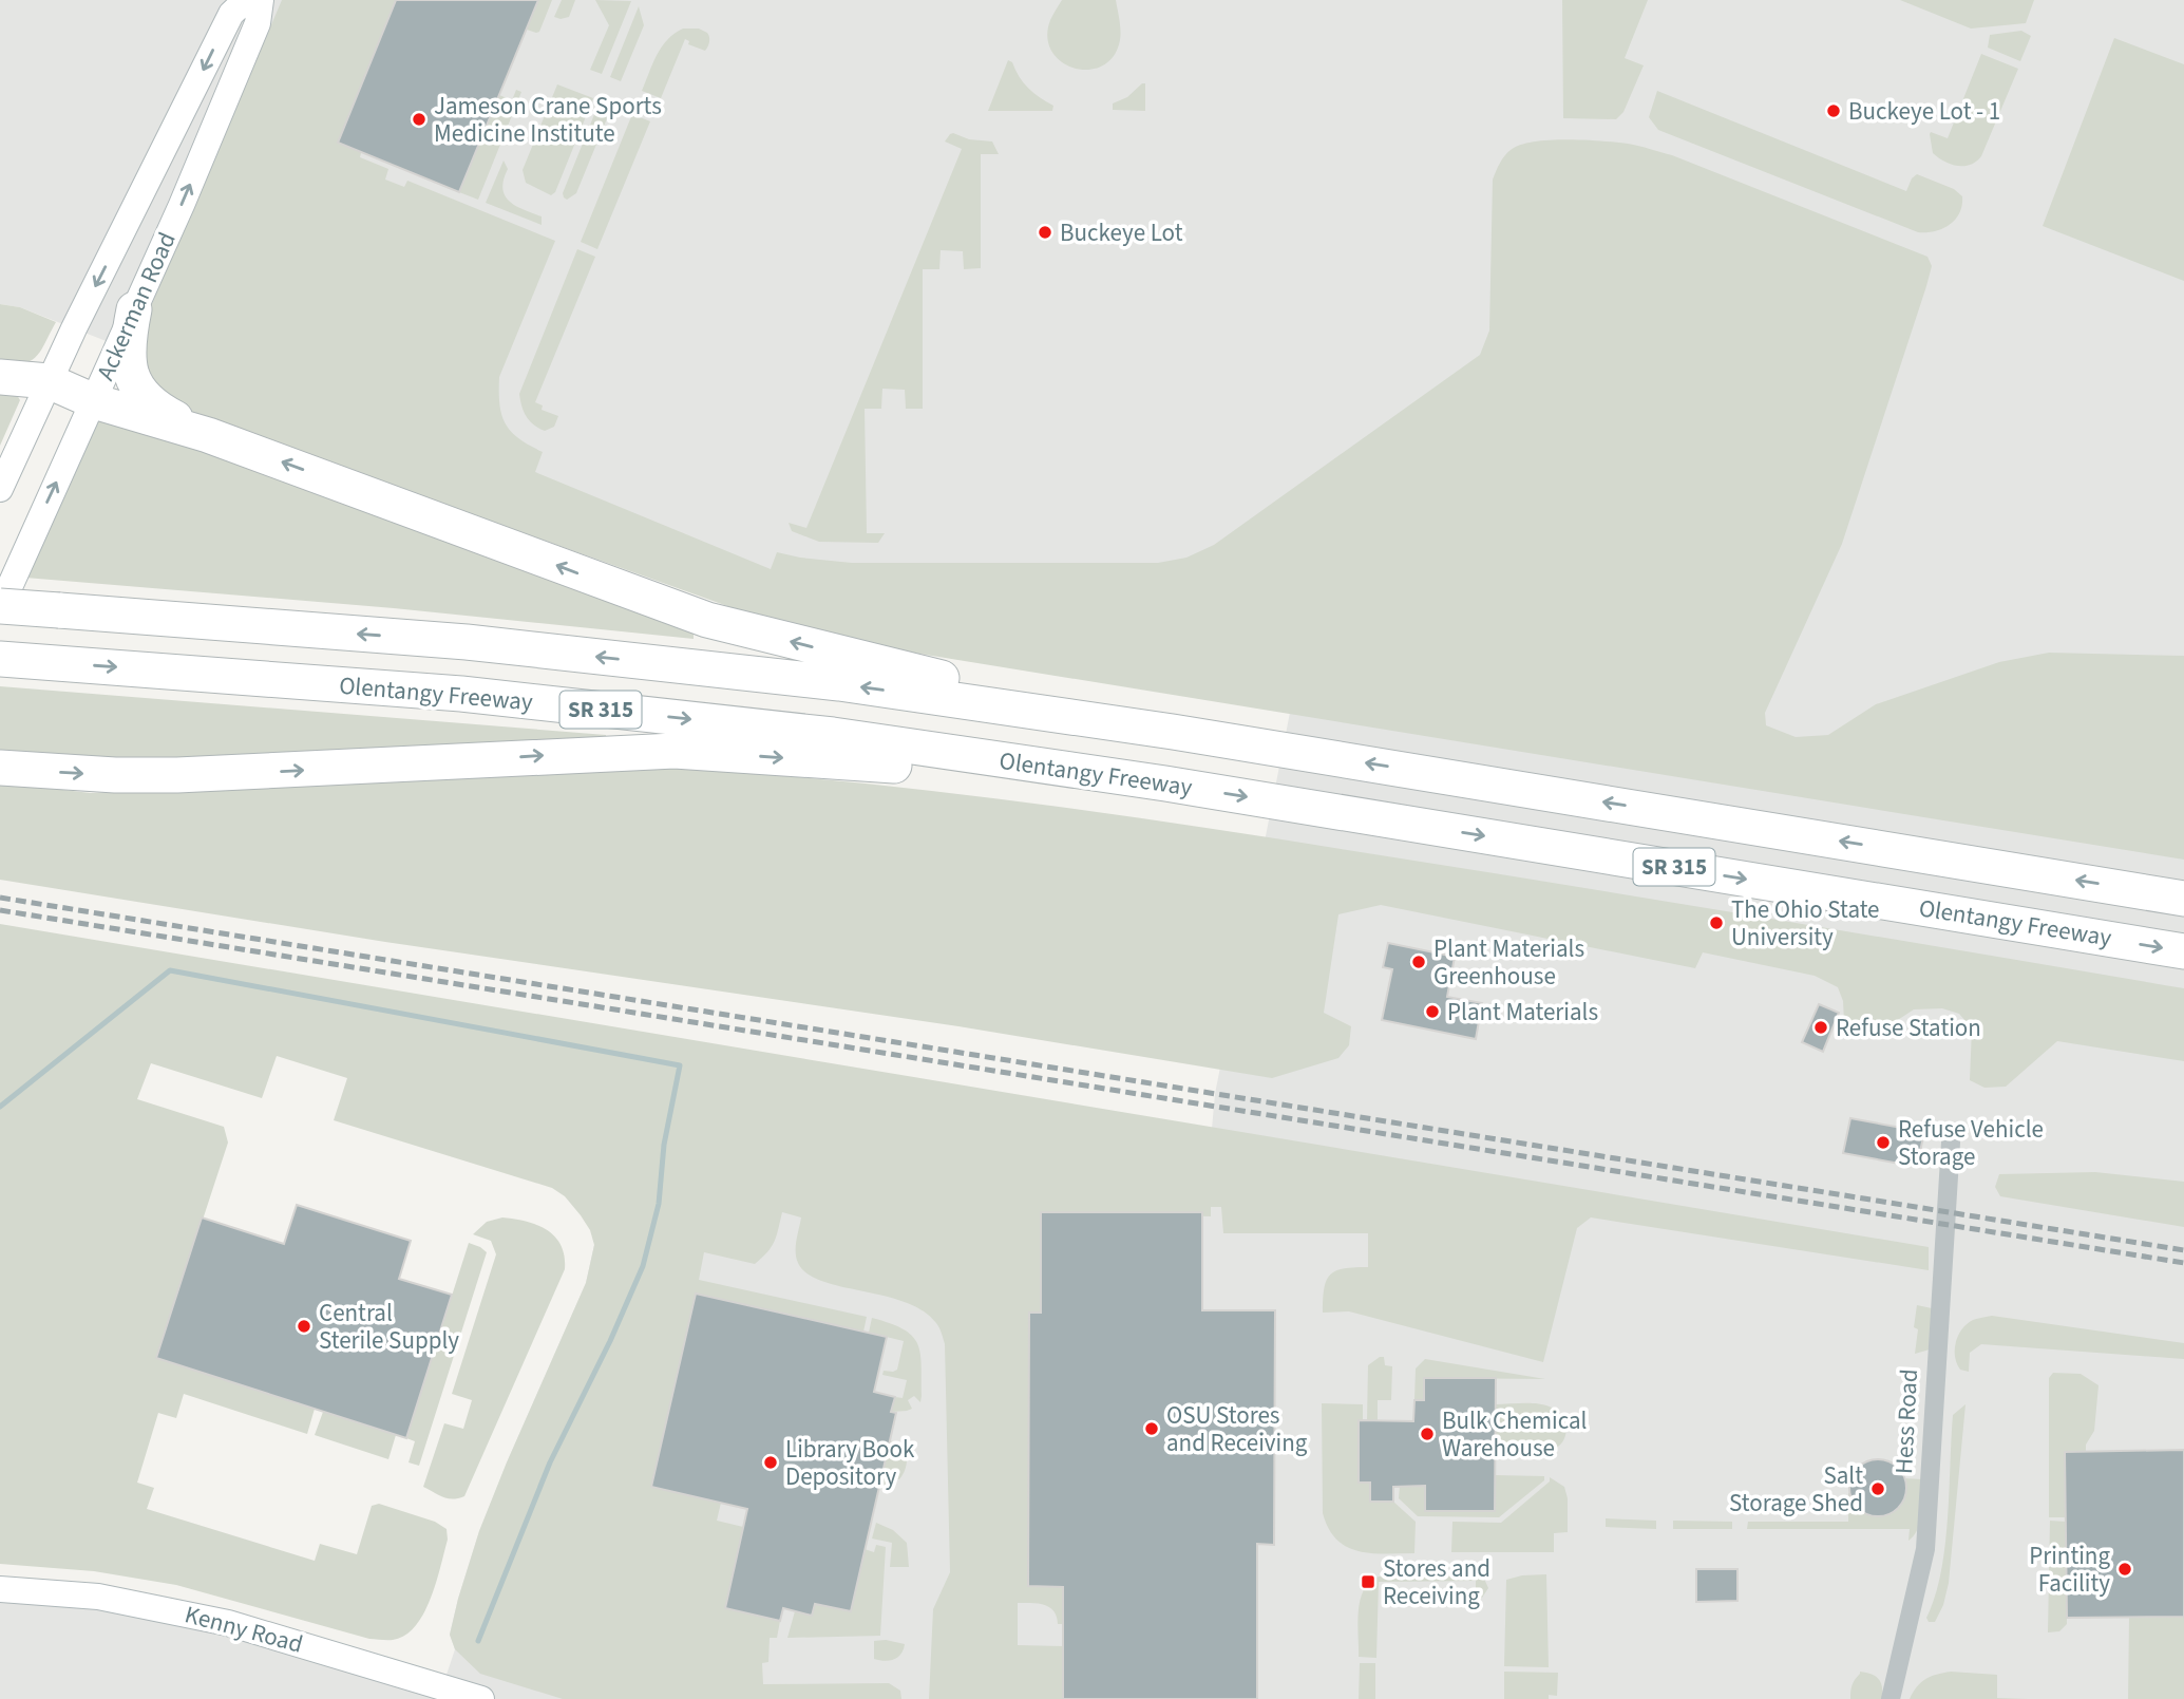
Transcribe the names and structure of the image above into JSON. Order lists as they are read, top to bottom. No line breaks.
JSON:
{"streets":{"highway":["Olentangy Freeway","SR 315"],"main road":["Ackerman Road","Kenny Road"],"street":["Hess Road"]},"crossings":[["Ackerman Road","SR 315"]],"places":{"other":["Buckeye Lot - 1","Jameson Crane Sports Medicine Institute","Buckeye Lot","The Ohio State University","Plant Materials Greenhouse","Plant Materials","Refuse Station","Refuse Vehicle Storage","Central Sterile Supply","OSU Stores and Receiving","Bulk Chemical Warehouse","Library Book Depository","Salt Storage Shed","Printing Facility"],"transit":["Stores and Receiving"]}}
